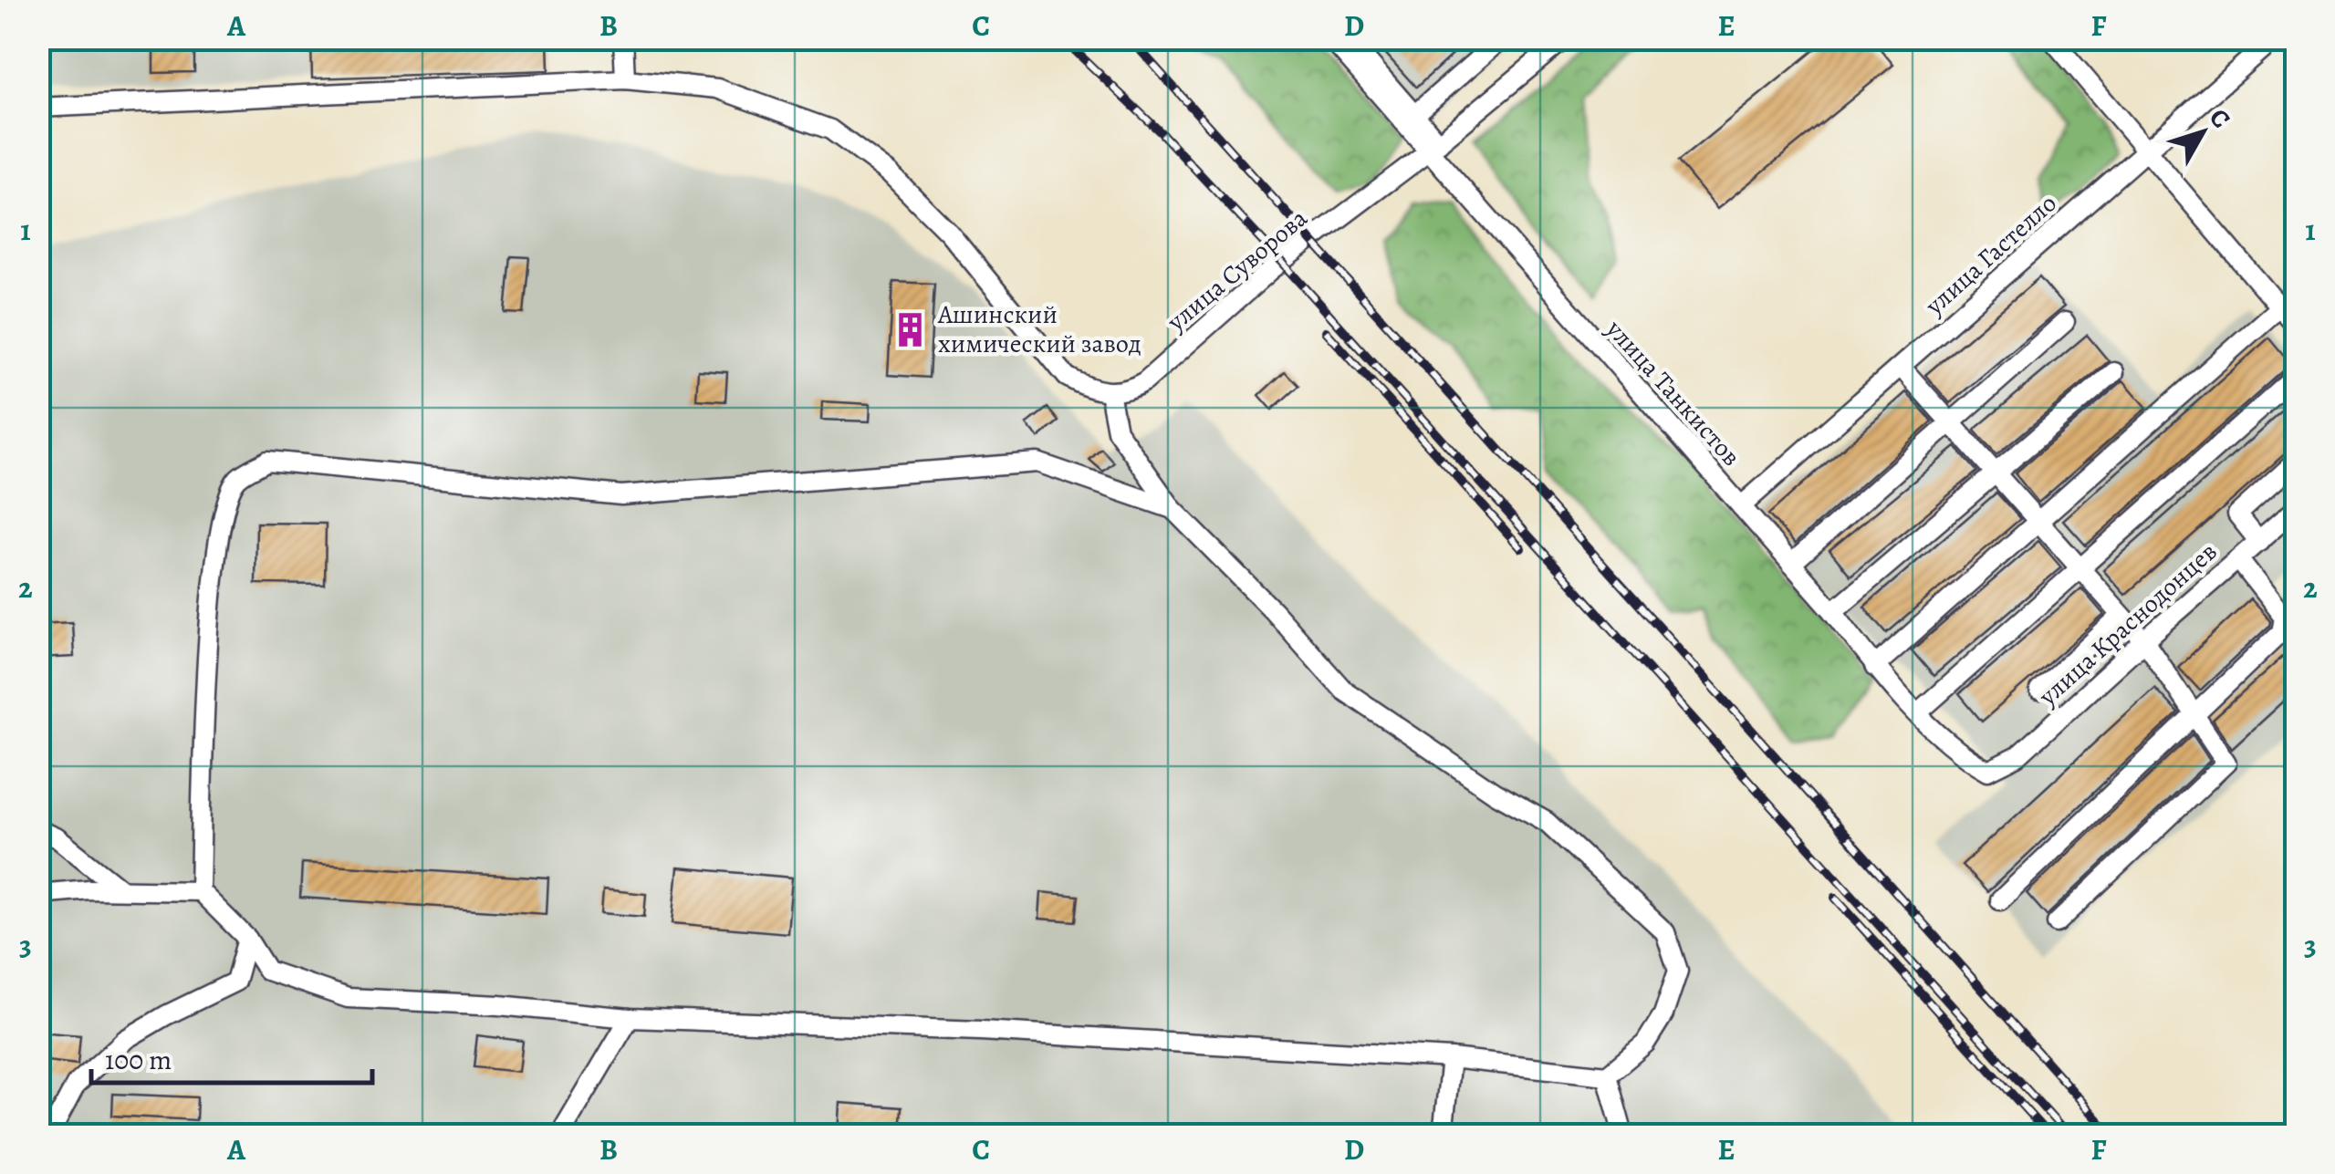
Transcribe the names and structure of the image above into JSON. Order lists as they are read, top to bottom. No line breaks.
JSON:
{"streets":{"street":["улица Гастелло","улица Суворова","улица Танкистов","улица Краснодонцев"]},"crossings":[["улица Гастелло","улица Танкистов"],["улица Суворова","улица Танкистов"],["улица Танкистов","улица Краснодонцев"]],"places":{"building":["Ашинский химический завод"]},"scale_bar":"100 m","north":"top right","grid":{"columns":["A","B","C","D","E","F"],"rows":["1","2","3"]}}
